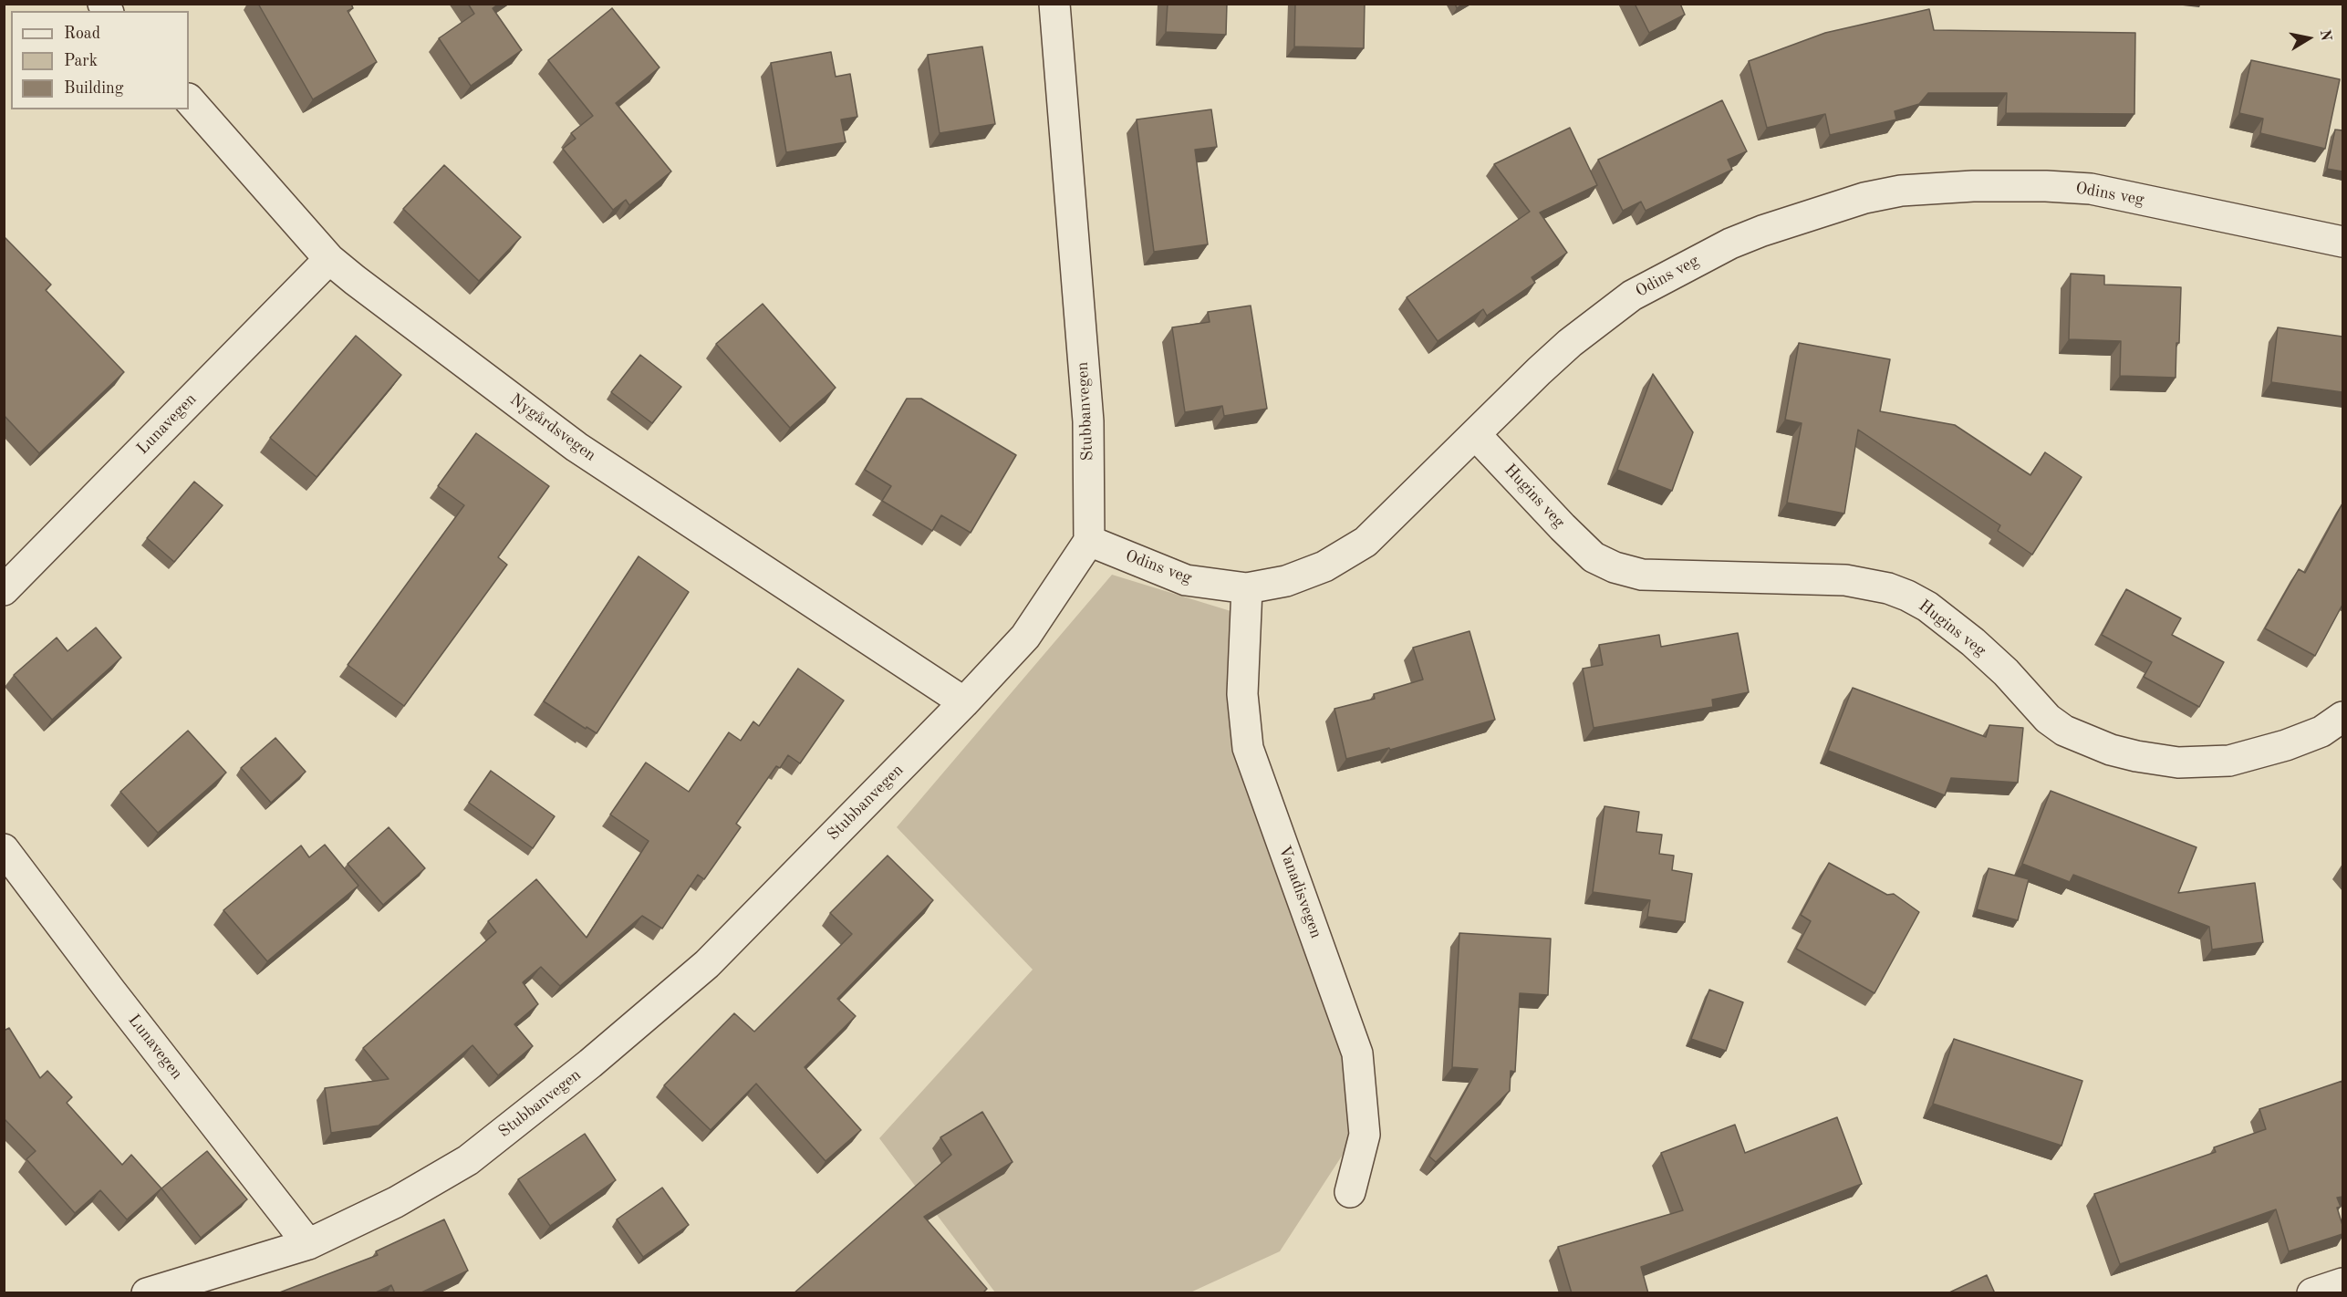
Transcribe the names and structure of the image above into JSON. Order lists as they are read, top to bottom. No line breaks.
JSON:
{"streets":{"street":["Odins veg","Stubbanvegen","Lunavegen","Nygårdsvegen","Hugins veg","Vanadisvegen"]},"crossings":[["Odins veg","Stubbanvegen"],["Odins veg","Hugins veg"],["Odins veg","Vanadisvegen"],["Stubbanvegen","Lunavegen"],["Stubbanvegen","Nygårdsvegen"],["Lunavegen","Nygårdsvegen"]],"legend":["Road","Park","Building"],"north":"right"}
